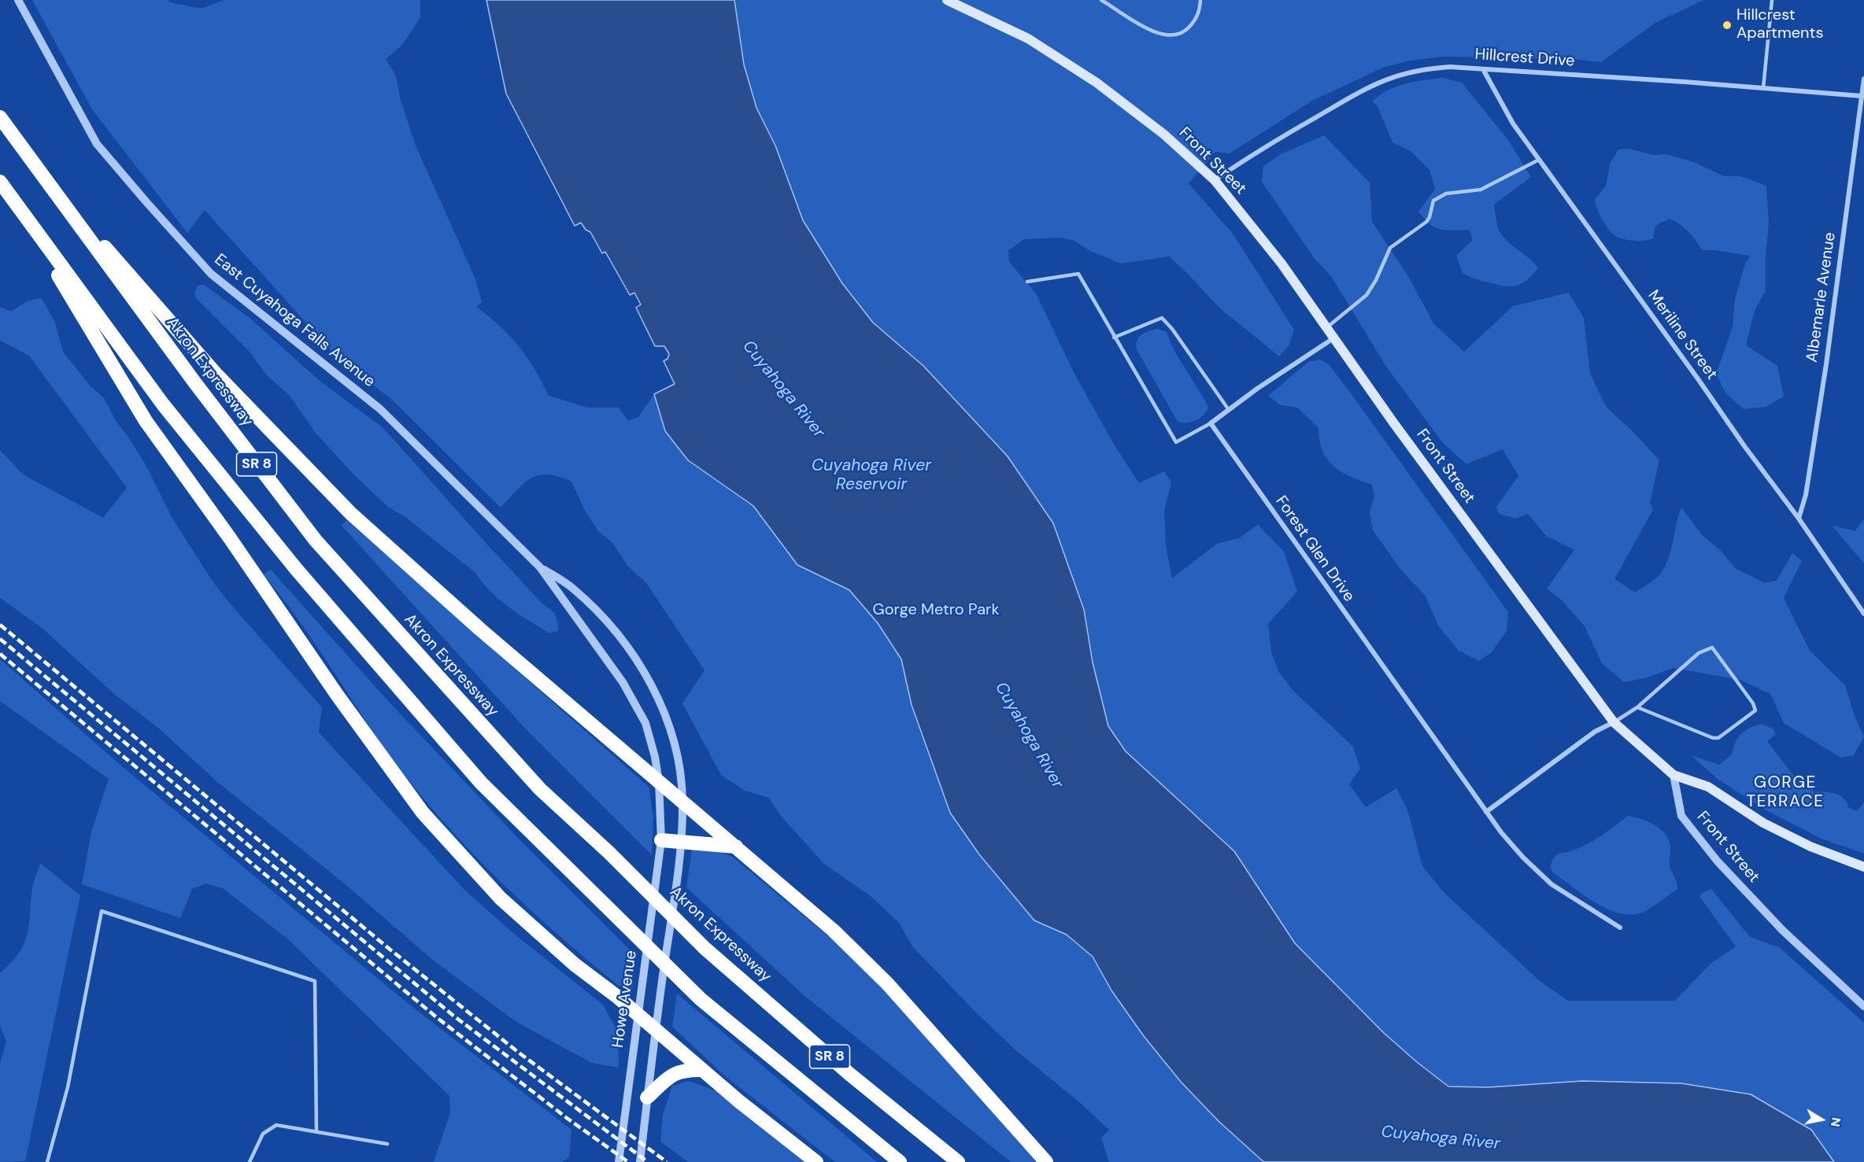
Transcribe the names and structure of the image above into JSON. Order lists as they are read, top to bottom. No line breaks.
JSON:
{"streets":{"highway":["Akron Expressway","SR 8"],"main road":["Front Street"],"street":["Hillcrest Drive","Albemarle Avenue","East Cuyahoga Falls Avenue","Meriline Street","Forest Glen Drive","Howe Avenue"]},"crossings":[["Hillcrest Drive","Front Street"],["Hillcrest Drive","Albemarle Avenue"],["Hillcrest Drive","Meriline Street"],["Albemarle Avenue","Meriline Street"],["East Cuyahoga Falls Avenue","Howe Avenue"]],"districts":["GORGE TERRACE"],"water":["Cuyahoga River","Cuyahoga River Reservoir"],"parks":["Gorge Metro Park"],"places":["Hillcrest Apartments"],"north":"right"}
